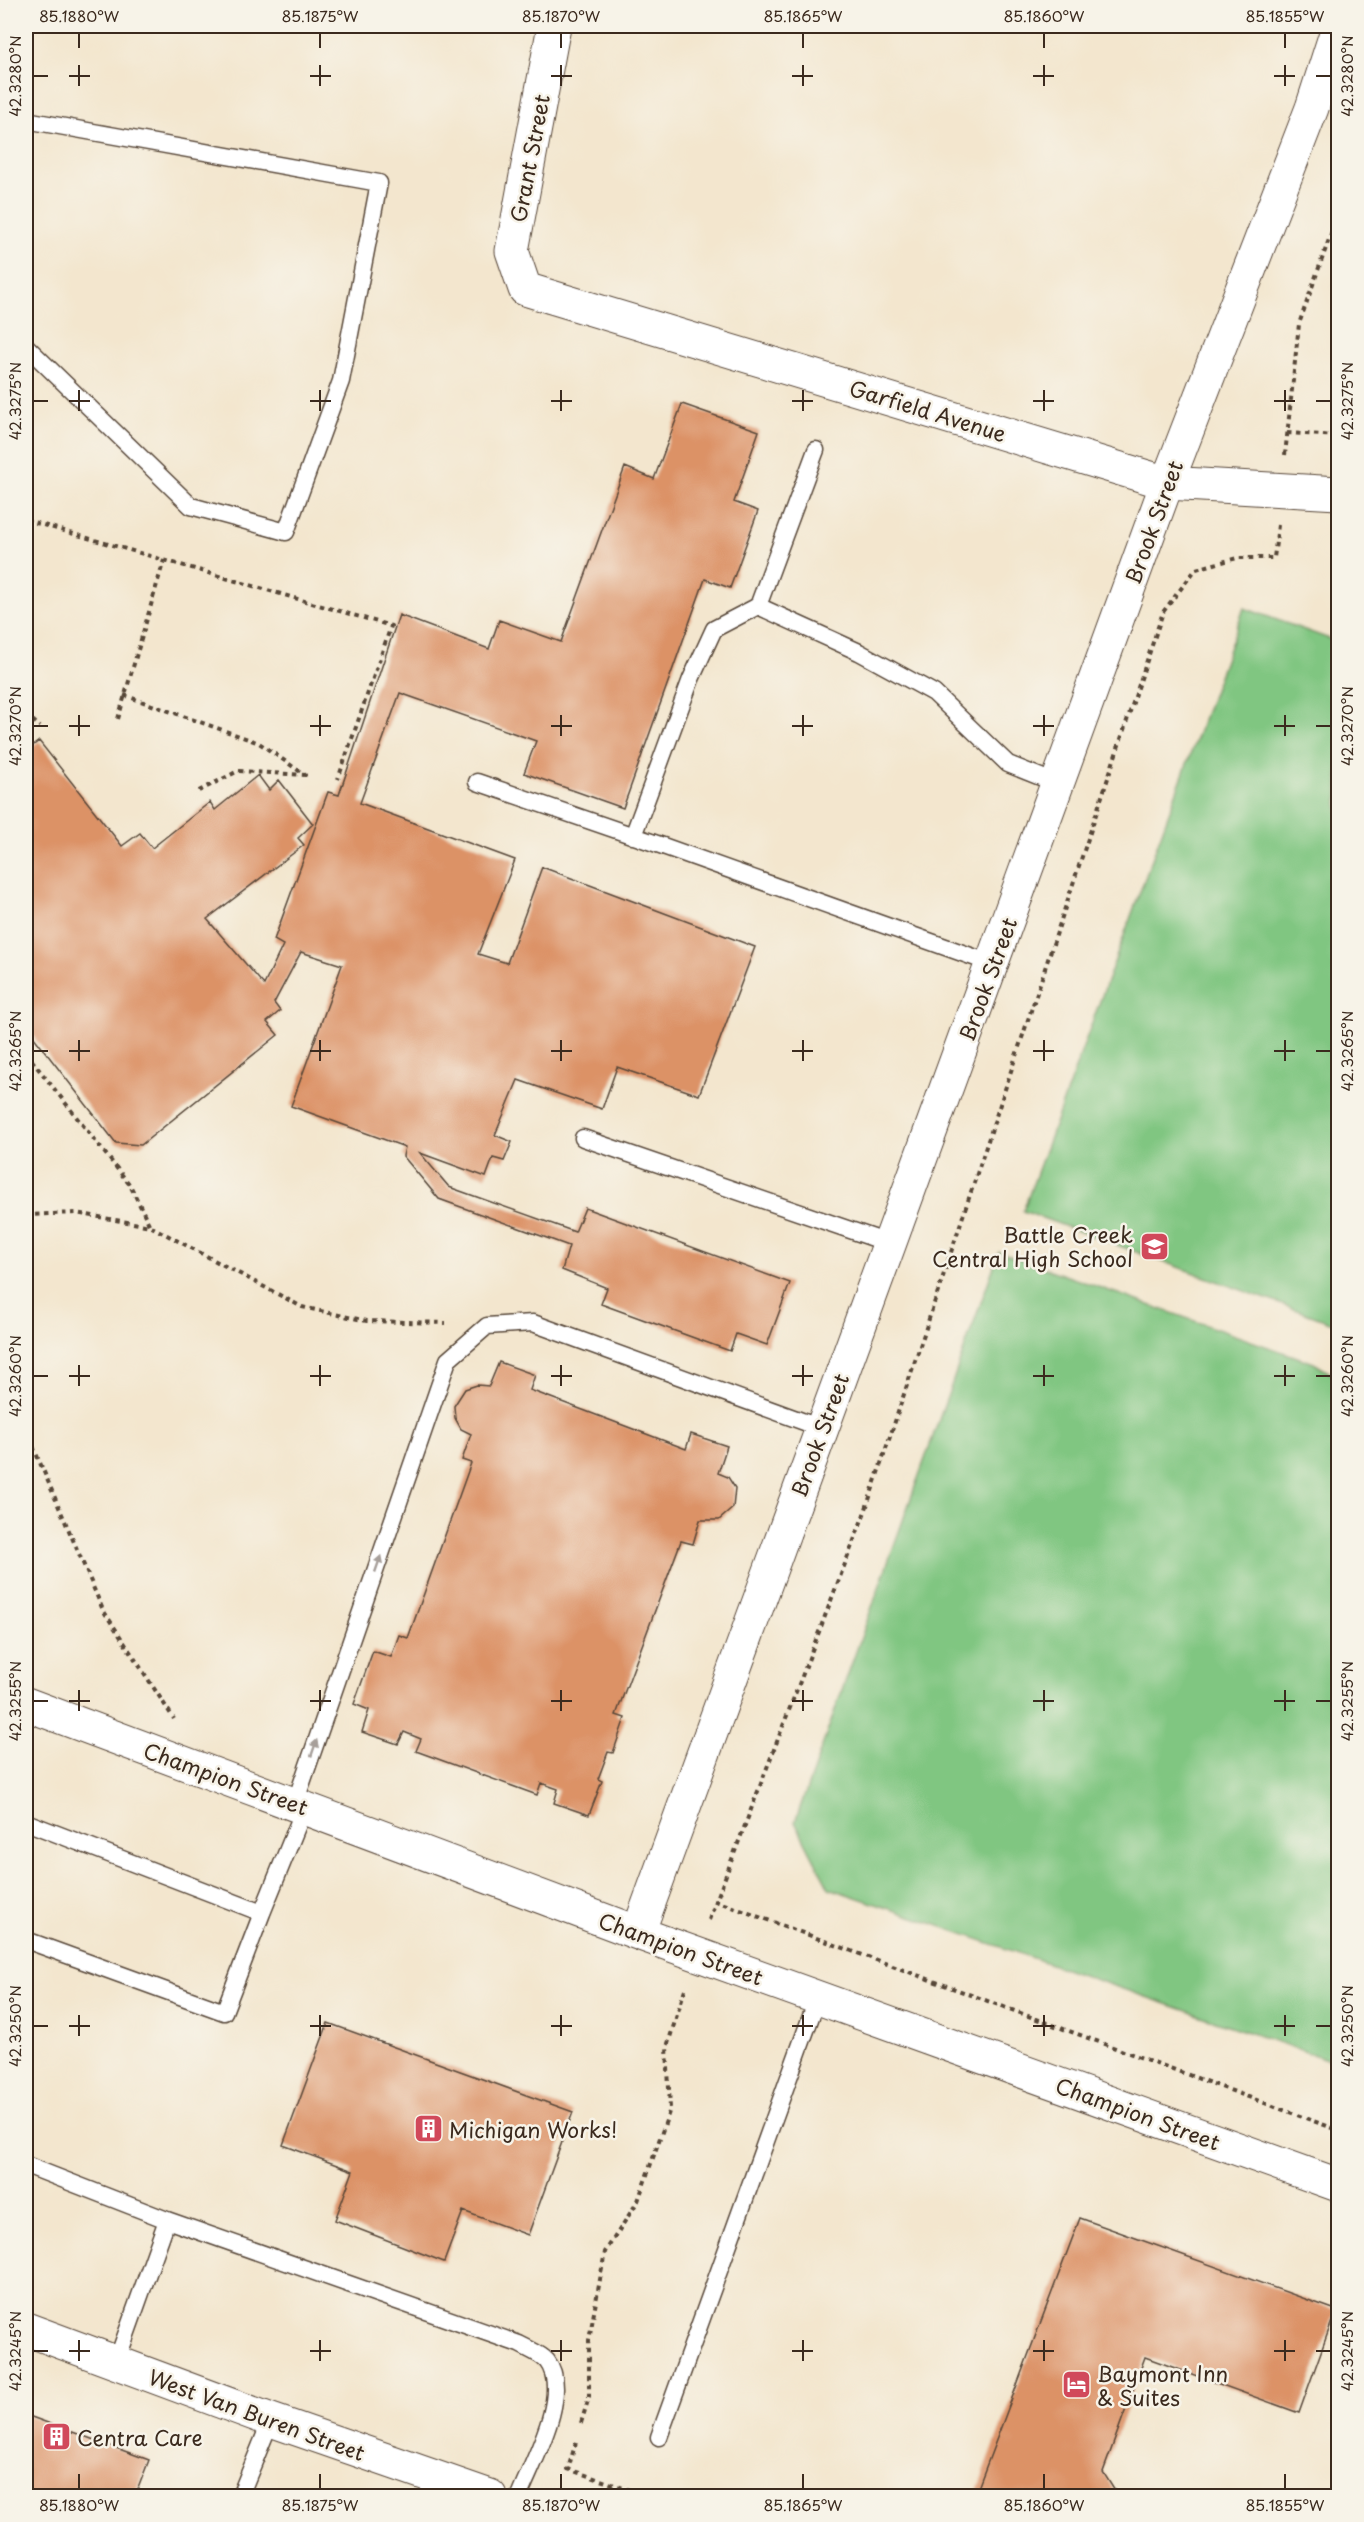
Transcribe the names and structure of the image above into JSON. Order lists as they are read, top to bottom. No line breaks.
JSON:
{"streets":{"street":["Grant Street","Garfield Avenue","Brook Street","Champion Street","West Van Buren Street"]},"crossings":[["Grant Street","Garfield Avenue"],["Garfield Avenue","Brook Street"],["Brook Street","Champion Street"]],"places":{"school or university":["Battle Creek Central High School"],"building":["Michigan Works!","Centra Care"],"hotel":["Baymont Inn & Suites"]},"coordinates":["85.1880°W","85.1875°W","85.1870°W","85.1865°W","85.1860°W","85.1855°W","42.3280°N","42.3275°N","42.3270°N","42.3265°N","42.3260°N","42.3255°N","42.3250°N","42.3245°N"]}
